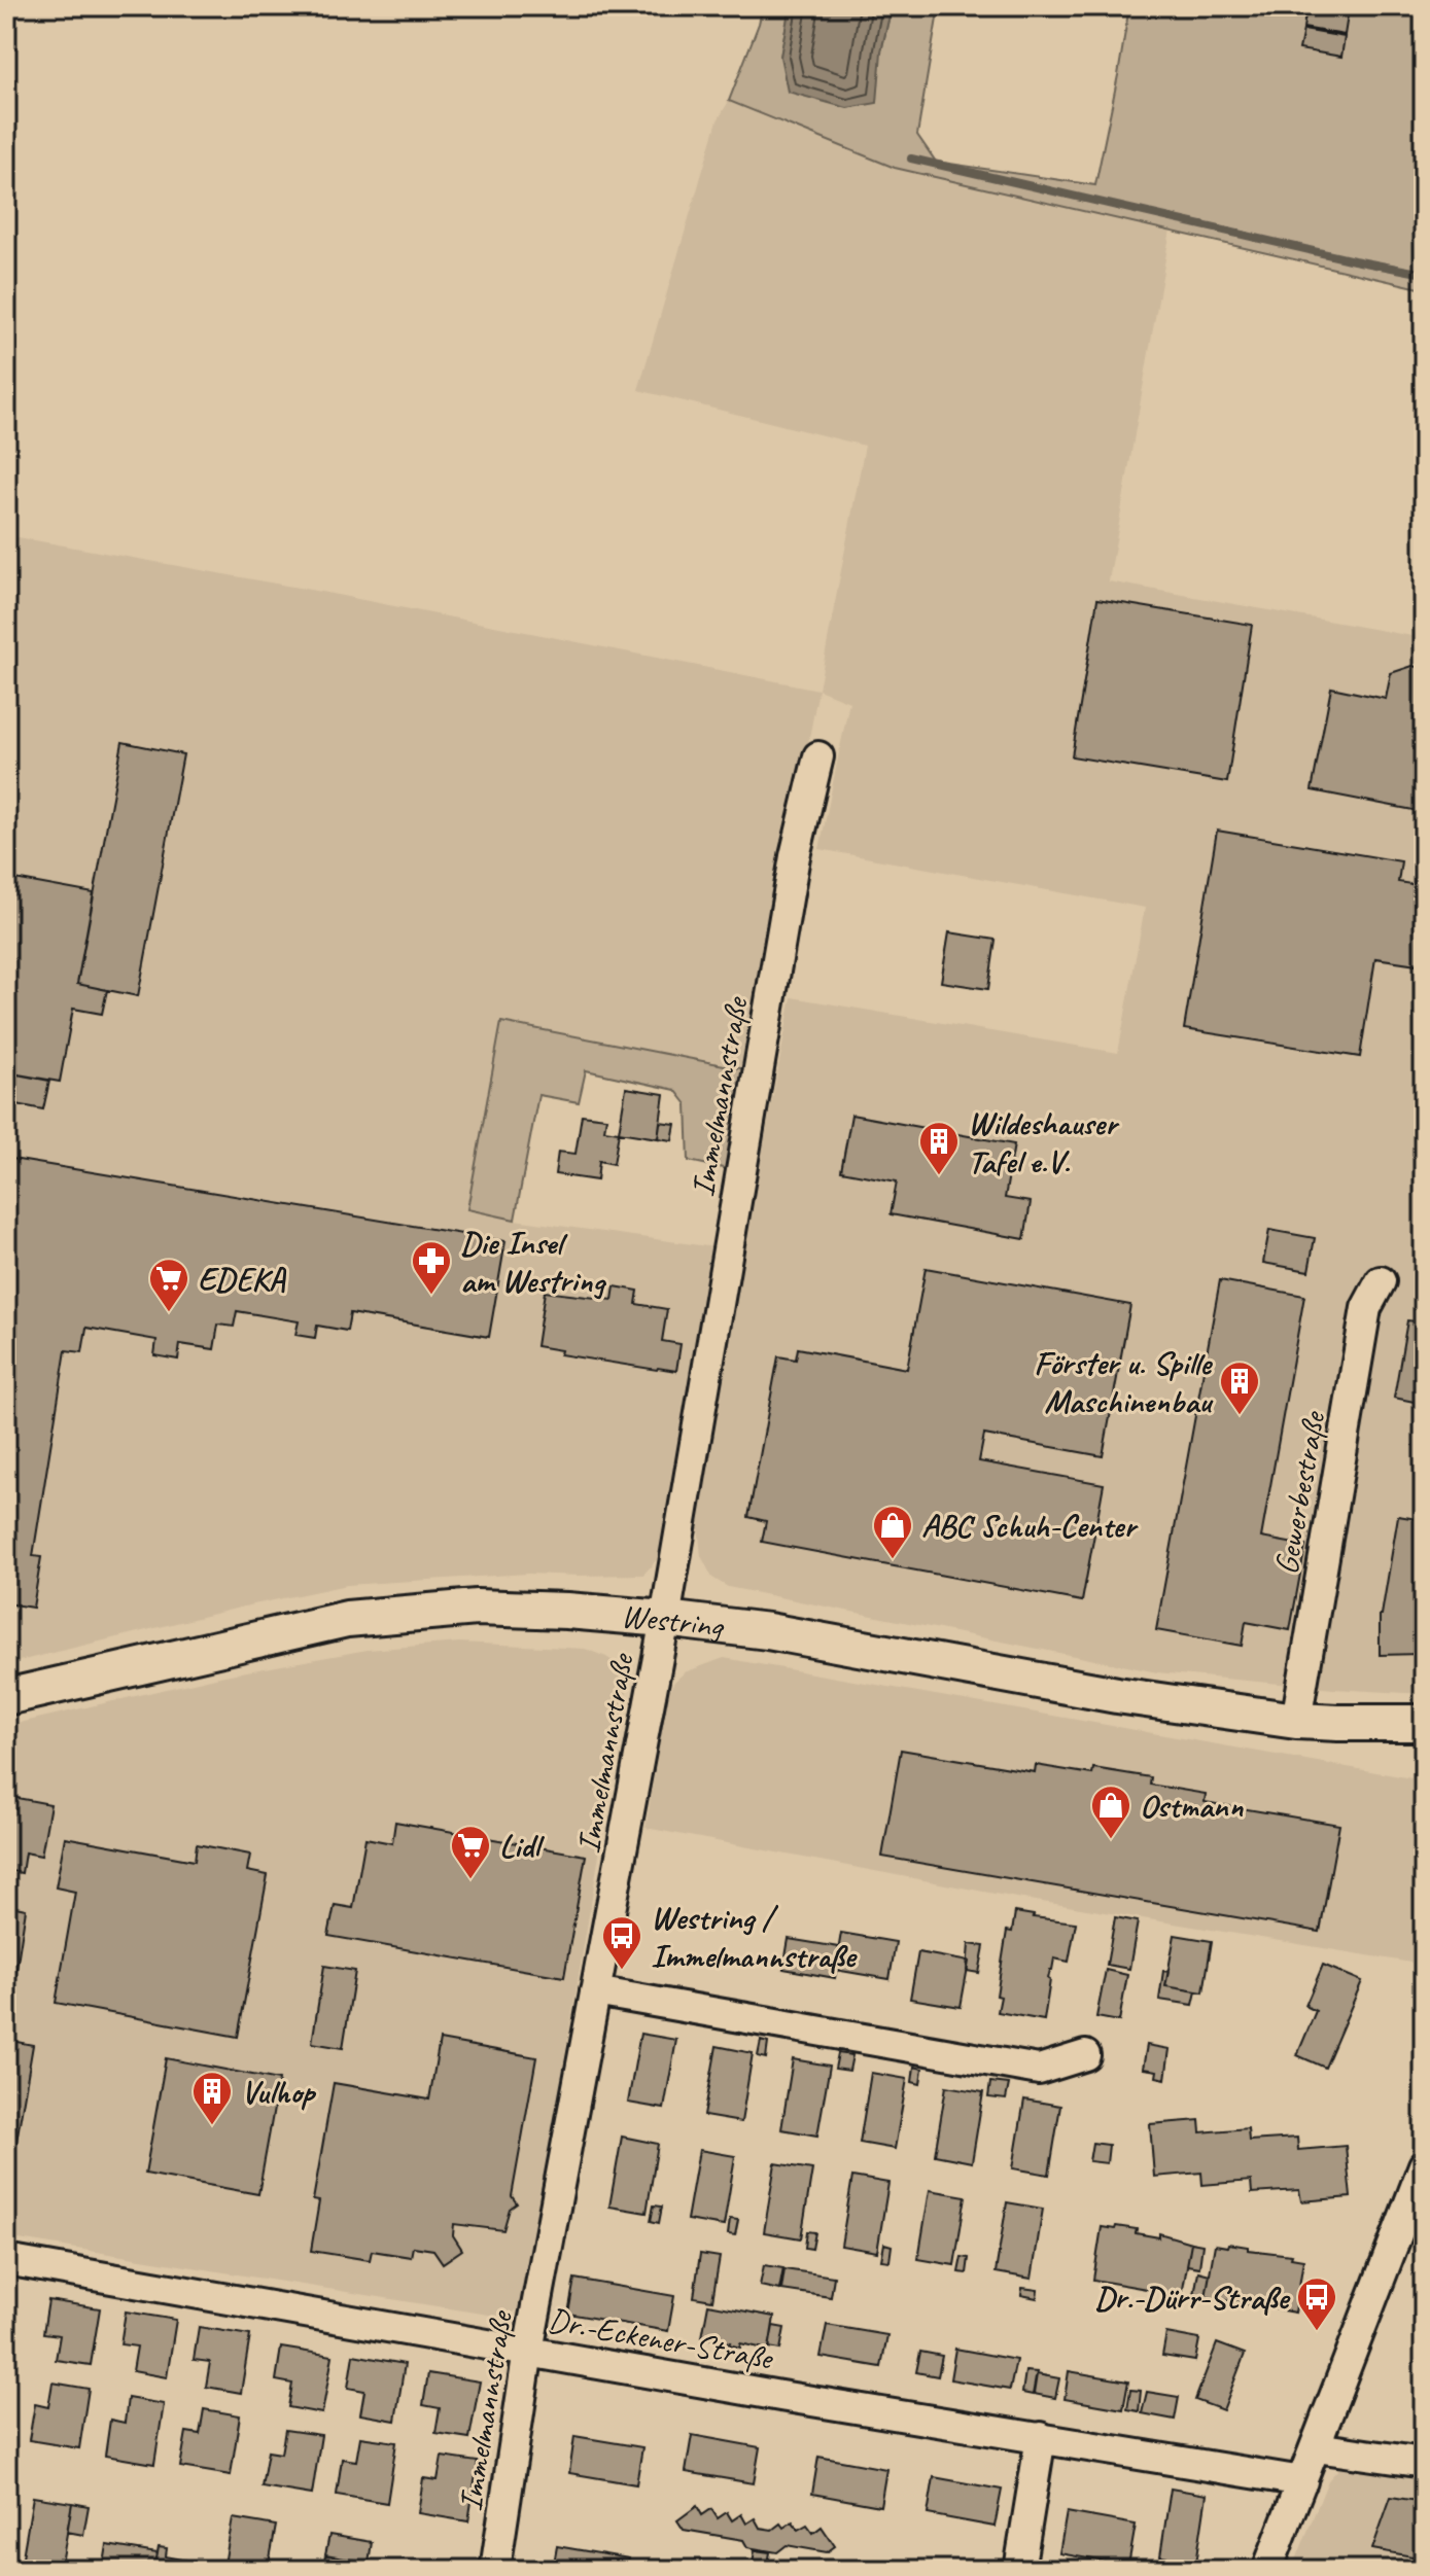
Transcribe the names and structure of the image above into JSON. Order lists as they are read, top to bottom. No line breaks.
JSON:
{"streets":{"main road":["Westring"],"street":["Immelmannstraße","Gewerbestraße","Dr.-Eckener-Straße"]},"crossings":[["Immelmannstraße","Westring"],["Immelmannstraße","Dr.-Eckener-Straße"],["Gewerbestraße","Westring"]],"places":{"building":["Wildeshauser Tafel e.V.","Förster u. Spille Maschinenbau","Vulhop"],"pharmacy":["Die Insel am Westring"],"supermarket":["EDEKA","Lidl"],"shop":["ABC Schuh-Center","Ostmann"],"bus stop":["Westring / Immelmannstraße","Dr.-Dürr-Straße"]}}
